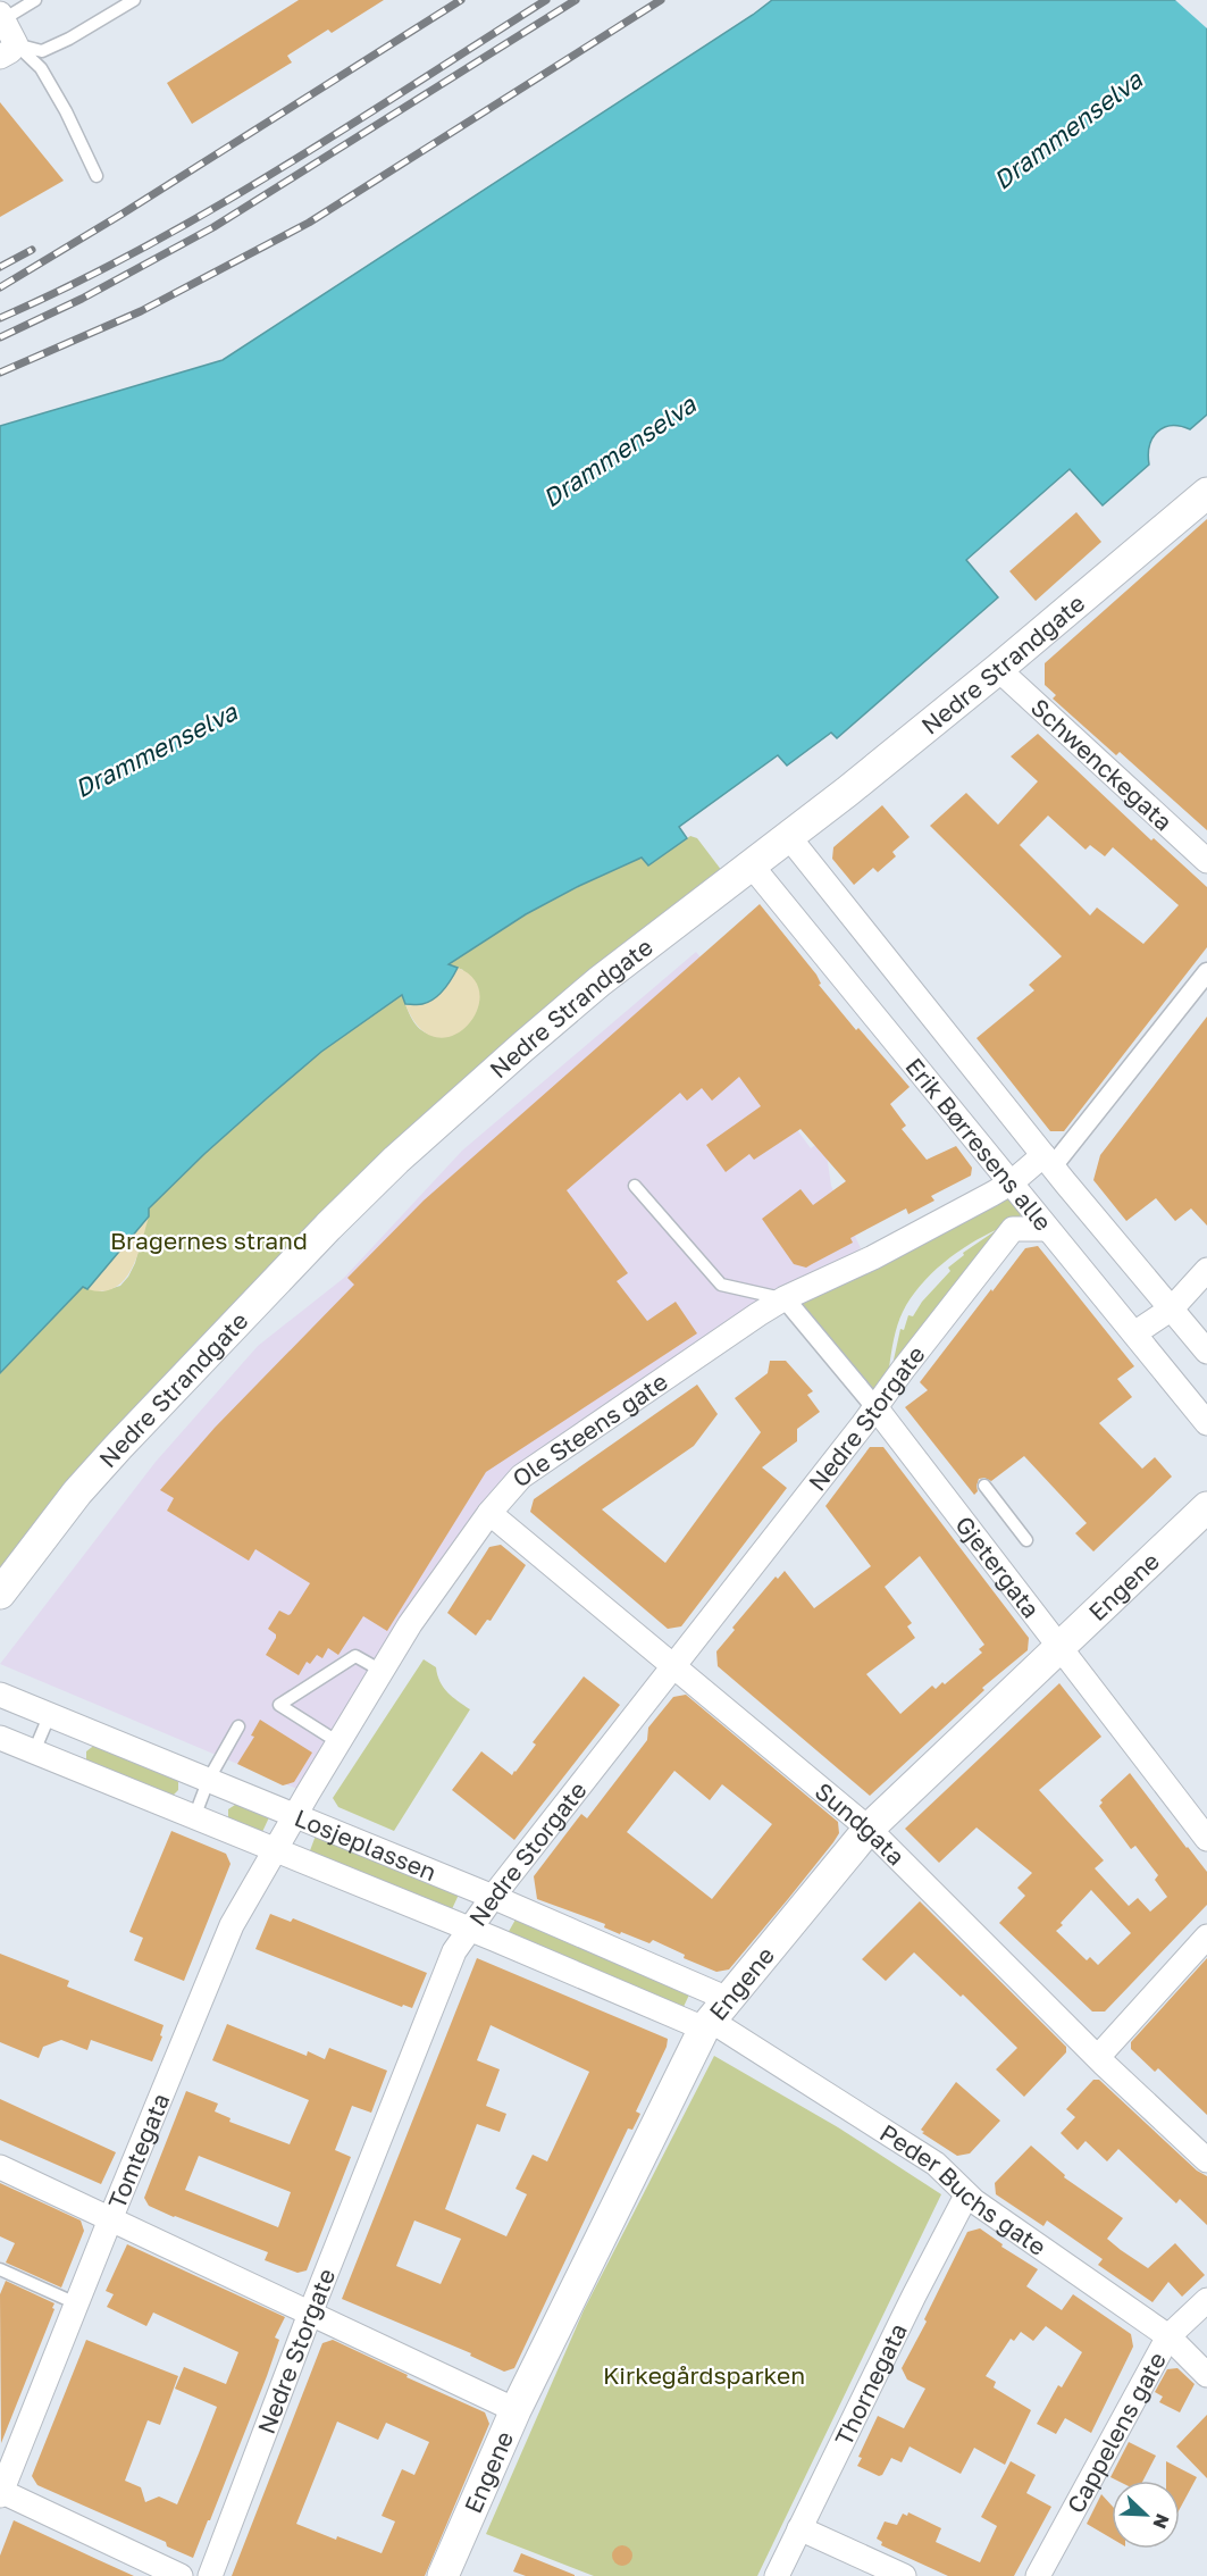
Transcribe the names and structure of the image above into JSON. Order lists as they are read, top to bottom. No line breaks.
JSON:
{"streets":{"street":["Nedre Strandgate","Schwenckegata","Erik Børresens alle","Nedre Storgate","Ole Steens gate","Gjetergata","Engene","Sundgata","Losjeplassen","Tomtegata","Peder Buchs gate","Thornegata","Cappelens gate"]},"crossings":[["Nedre Strandgate","Schwenckegata"],["Nedre Strandgate","Erik Børresens alle"],["Erik Børresens alle","Nedre Storgate"],["Erik Børresens alle","Ole Steens gate"],["Nedre Storgate","Gjetergata"],["Nedre Storgate","Sundgata"],["Nedre Storgate","Losjeplassen"],["Ole Steens gate","Gjetergata"],["Ole Steens gate","Sundgata"],["Ole Steens gate","Losjeplassen"],["Ole Steens gate","Tomtegata"],["Gjetergata","Engene"],["Engene","Sundgata"],["Engene","Losjeplassen"],["Engene","Peder Buchs gate"],["Losjeplassen","Tomtegata"],["Losjeplassen","Peder Buchs gate"],["Peder Buchs gate","Thornegata"],["Peder Buchs gate","Cappelens gate"]],"water":["Drammenselva"],"parks":["Bragernes strand","Kirkegårdsparken"],"north":"bottom right"}
